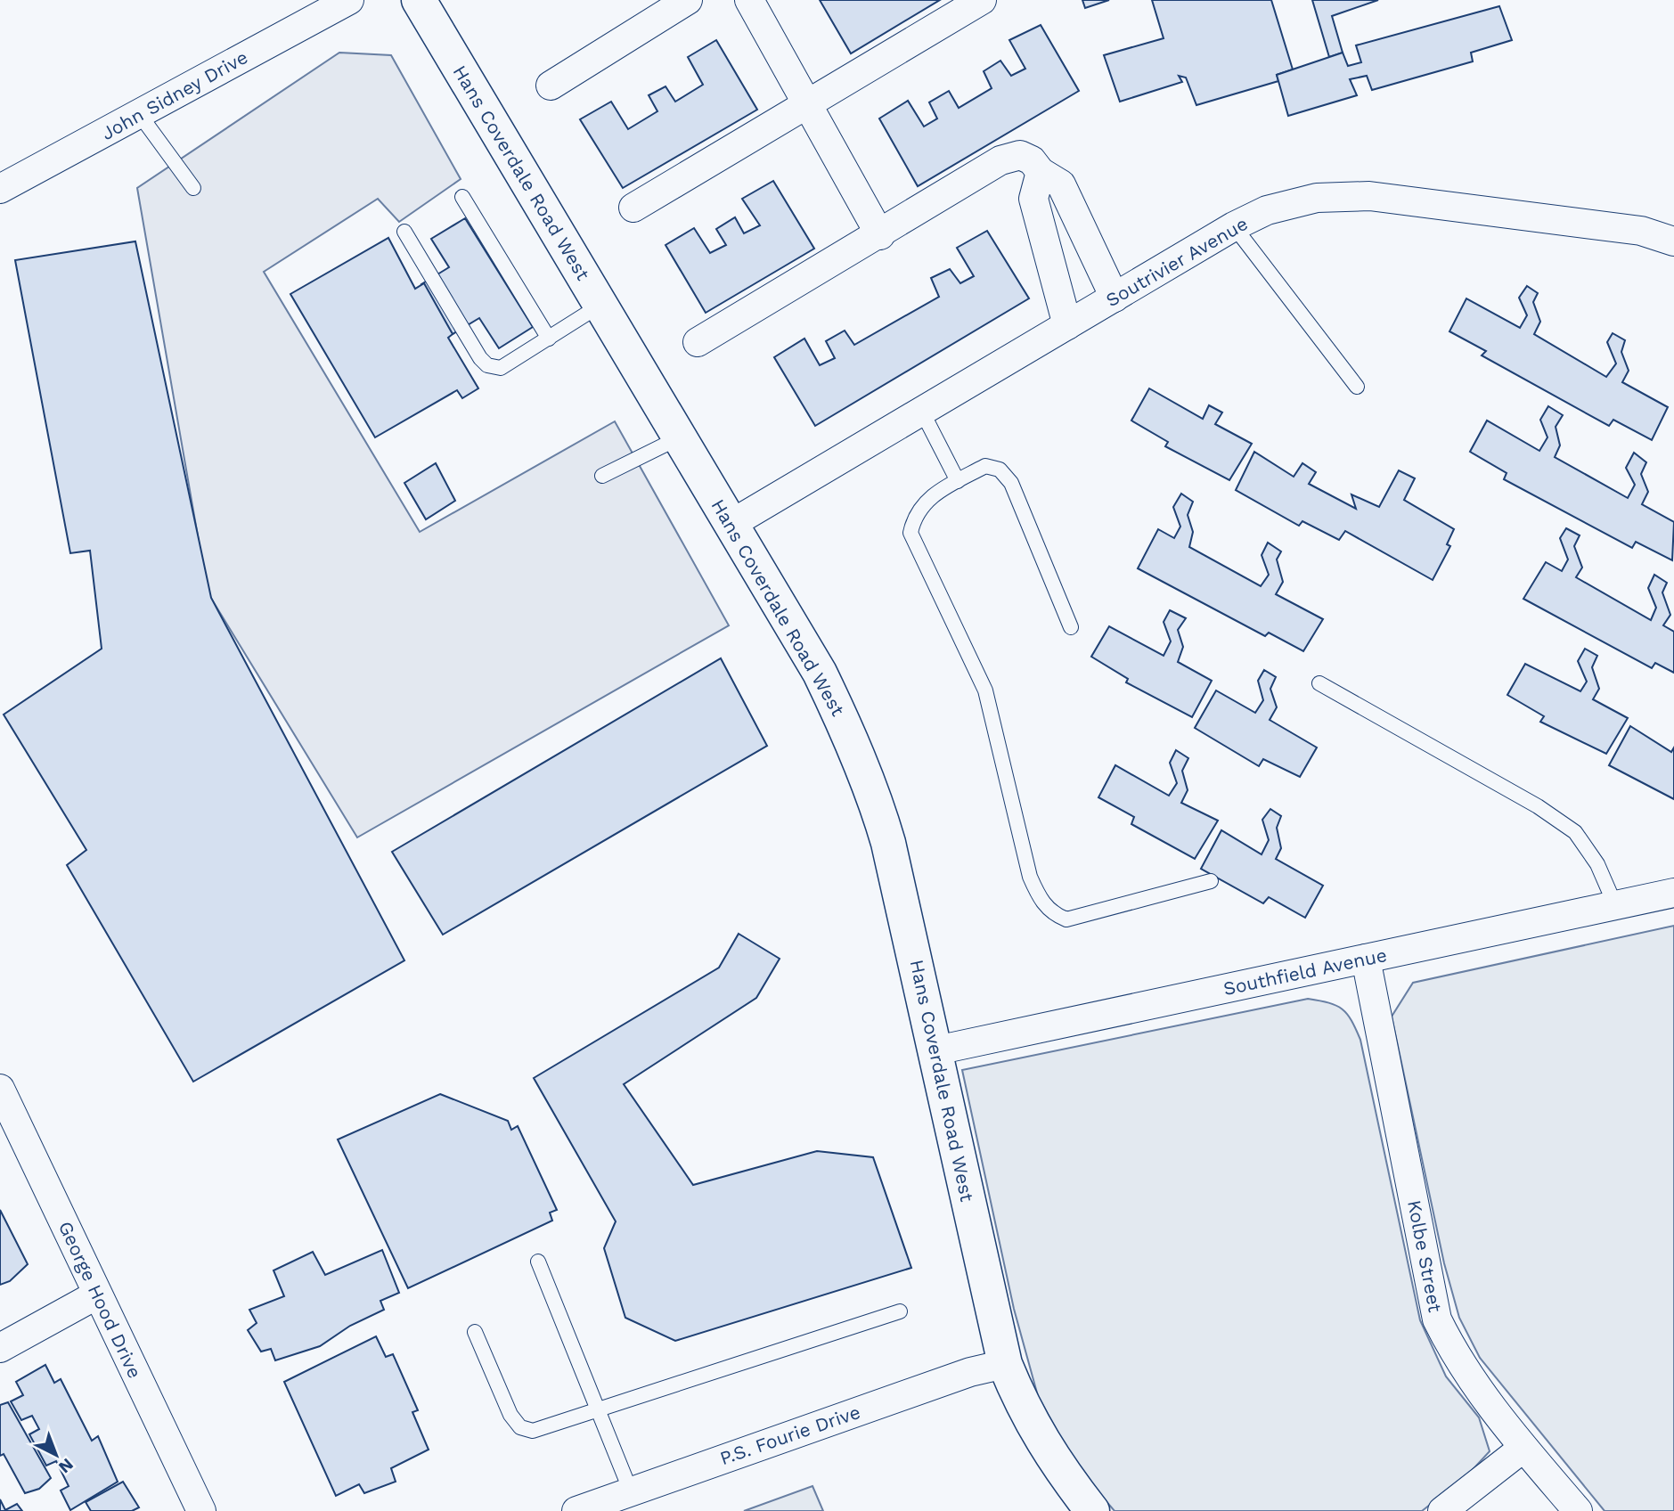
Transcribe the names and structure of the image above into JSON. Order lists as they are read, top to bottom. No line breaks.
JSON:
{"streets":{"street":["John Sidney Drive","Hans Coverdale Road West","Soutrivier Avenue","Southfield Avenue","Kolbe Street","George Hood Drive","P.S. Fourie Drive"]},"crossings":[["Hans Coverdale Road West","Soutrivier Avenue"],["Hans Coverdale Road West","Southfield Avenue"],["Hans Coverdale Road West","P.S. Fourie Drive"],["Southfield Avenue","Kolbe Street"]],"north":"bottom right"}
